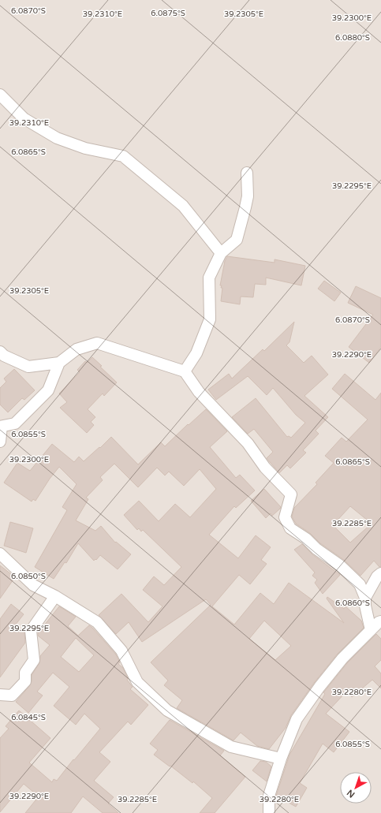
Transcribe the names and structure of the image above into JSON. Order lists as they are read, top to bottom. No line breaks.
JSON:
{"north":"bottom left","coordinates":["6.0870°S","6.0875°S","39.2310°E","39.2305°E","39.2300°E","6.0880°S","6.0865°S","39.2295°E","39.2290°E","6.0855°S","39.2285°E","6.0850°S","6.0860°S","39.2280°E","6.0845°S"]}
